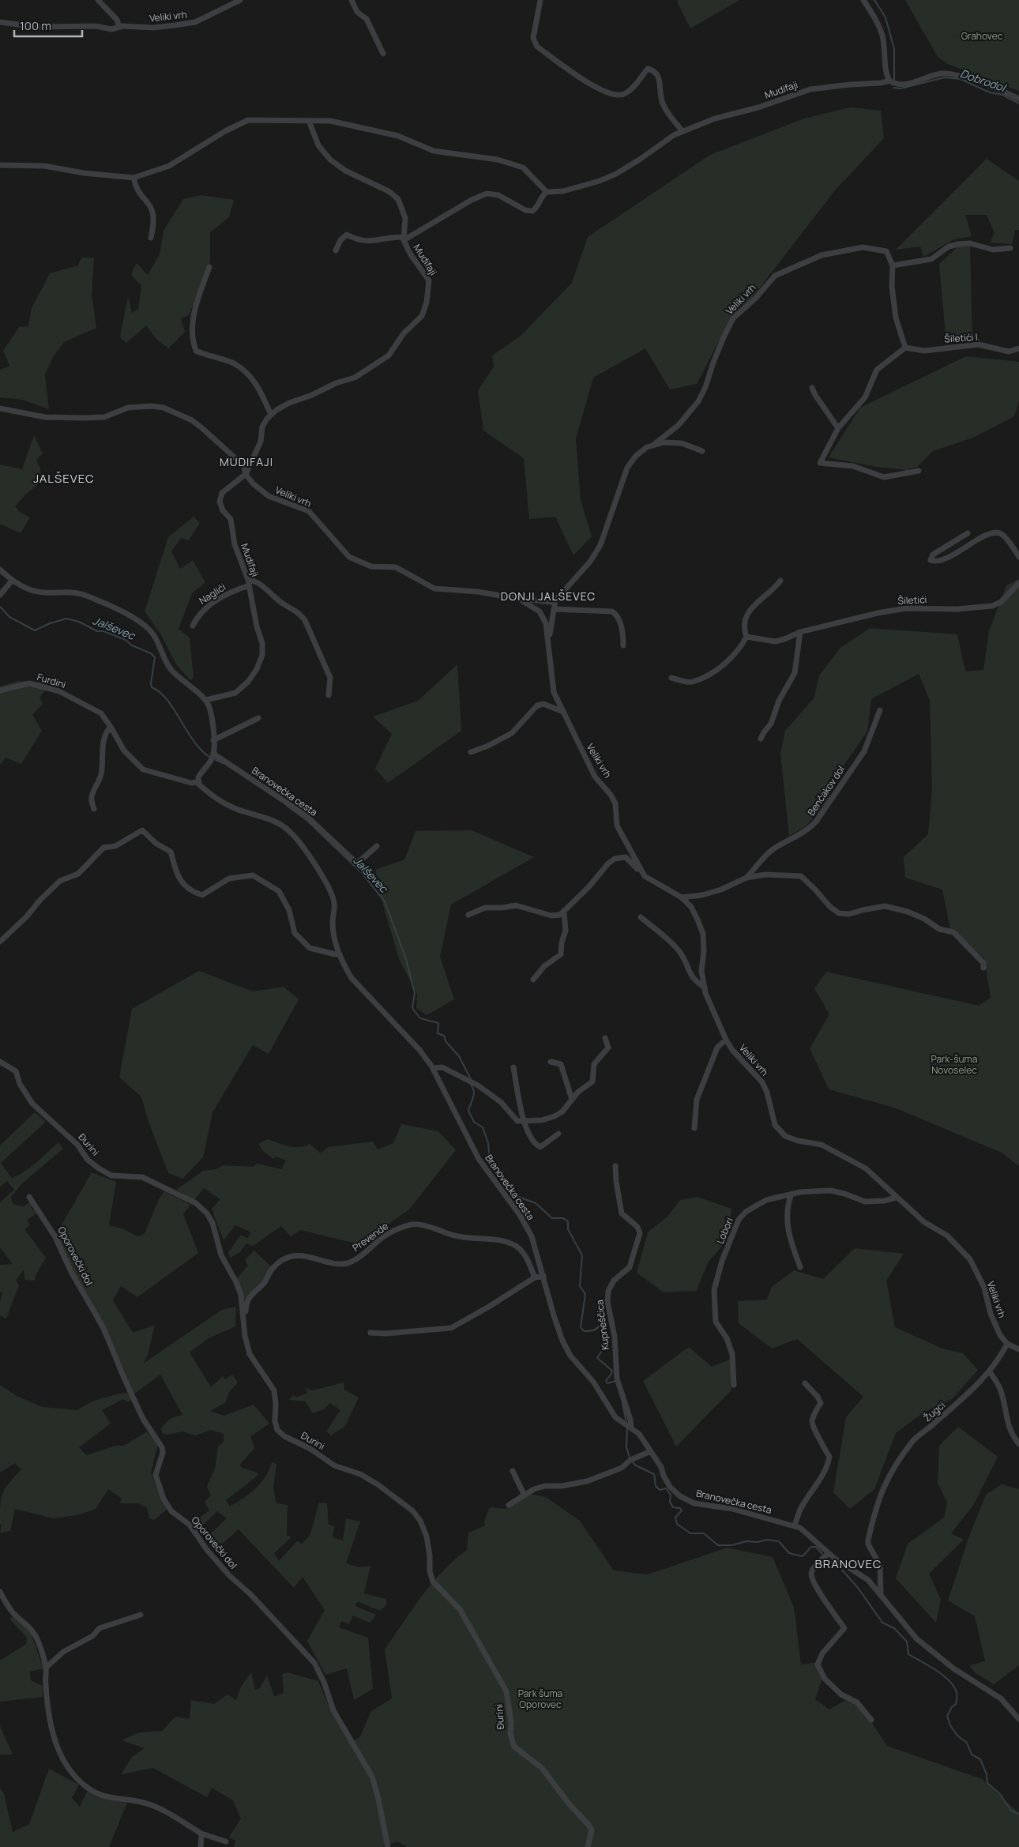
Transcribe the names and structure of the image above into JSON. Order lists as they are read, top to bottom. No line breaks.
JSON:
{"streets":{"street":["Veliki vrh","Mudifaji","Šiletići I.","Naglići","Šiletići","Furdini","Benčakov dol","Branovečka cesta","Đurini","Lobori","Prevende","Oporovečki dol","Kupneščica","Žugci"]},"crossings":[["Veliki vrh","Mudifaji"],["Veliki vrh","Lobori"],["Veliki vrh","Žugci"],["Mudifaji","Naglići"],["Furdini","Branovečka cesta"],["Branovečka cesta","Kupneščica"],["Branovečka cesta","Žugci"],["Đurini","Prevende"]],"districts":["MUDIFAJI","JALŠEVEC","DONJI JALŠEVEC","BRANOVEC"],"water":["Dobrodol","Jalševec"],"parks":["Grahovec","Park-šuma Novoselec","Park šuma Oporovec"],"scale_bar":"100 m"}
